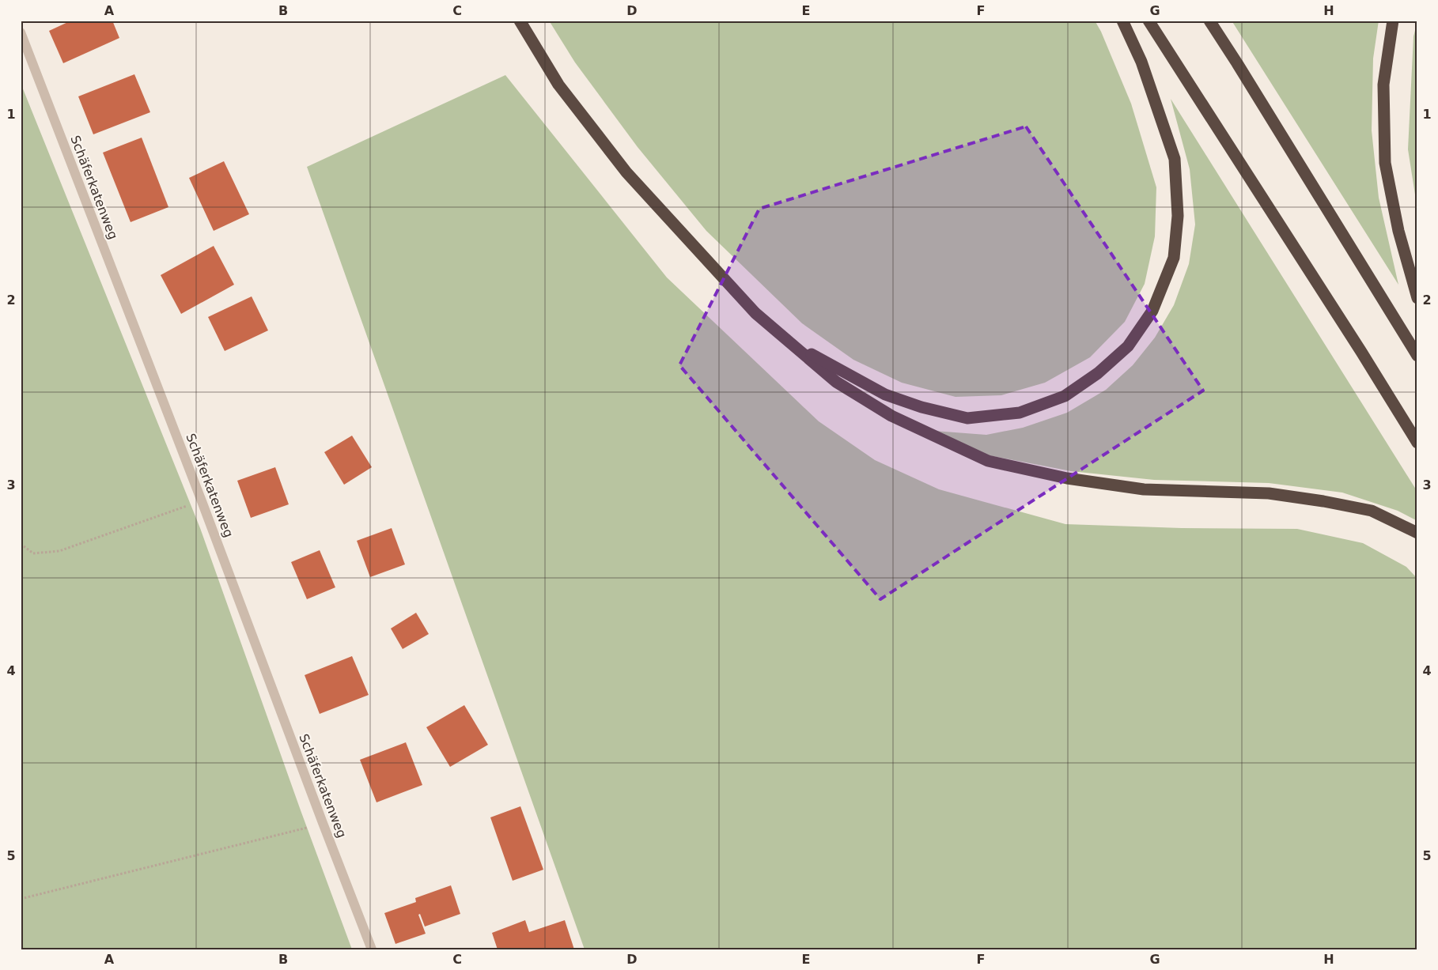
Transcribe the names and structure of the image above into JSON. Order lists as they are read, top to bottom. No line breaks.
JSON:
{"streets":{"street":["Schäferkatenweg"]},"grid":{"columns":["A","B","C","D","E","F","G","H"],"rows":["1","2","3","4","5"]}}
